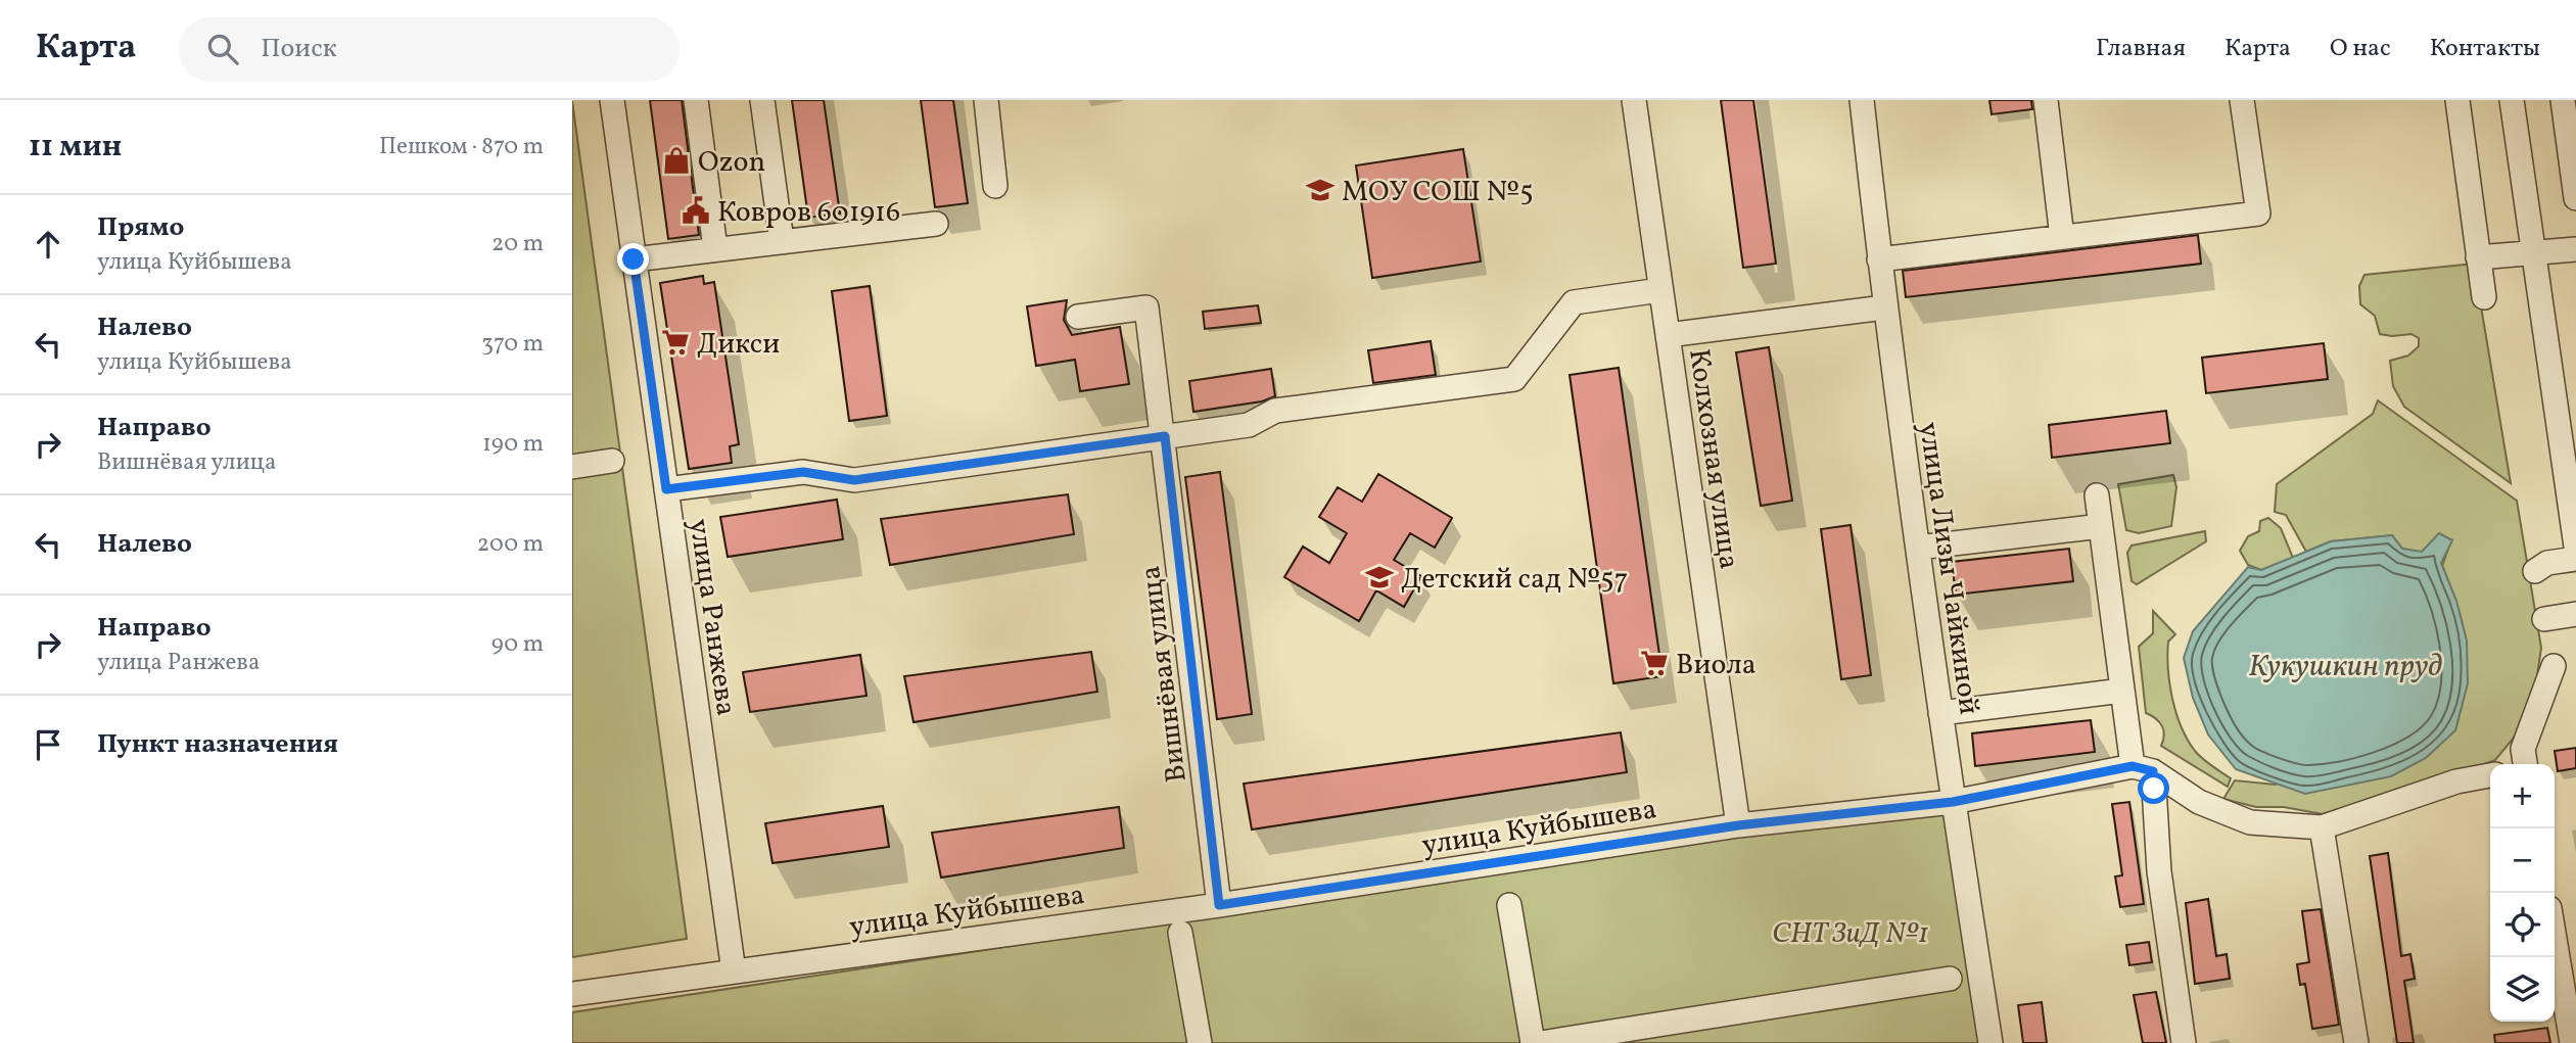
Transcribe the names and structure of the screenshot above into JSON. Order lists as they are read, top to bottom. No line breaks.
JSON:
{"streets":{"street":["Колхозная улица","улица Лизы Чайкиной","улица Ранжева","Вишнёвая улица","улица Куйбышева"]},"crossings":[["Колхозная улица","улица Куйбышева"],["улица Лизы Чайкиной","улица Куйбышева"],["улица Ранжева","улица Куйбышева"],["Вишнёвая улица","улица Куйбышева"]],"water":["Кукушкин пруд"],"parks":["СНТ ЗиД №1"],"places":{"shop":["Ozon"],"school or university":["МОУ СОШ №5","Детский сад №57"],"public building":["Ковров 601916"],"supermarket":["Дикси","Виола"]},"page":{"header":"Карта","search":"Поиск","nav":["Главная","Карта","О нас","Контакты"],"heading":["11 мин","Пешком · 870 m"],"list":[["Прямо","улица Куйбышева","20 m"],["Налево","улица Куйбышева","370 m"],["Направо","Вишнёвая улица","190 m"],["Налево","200 m"],["Направо","улица Ранжева","90 m"],"Пункт назначения"],"map_buttons":["+","−"]}}
